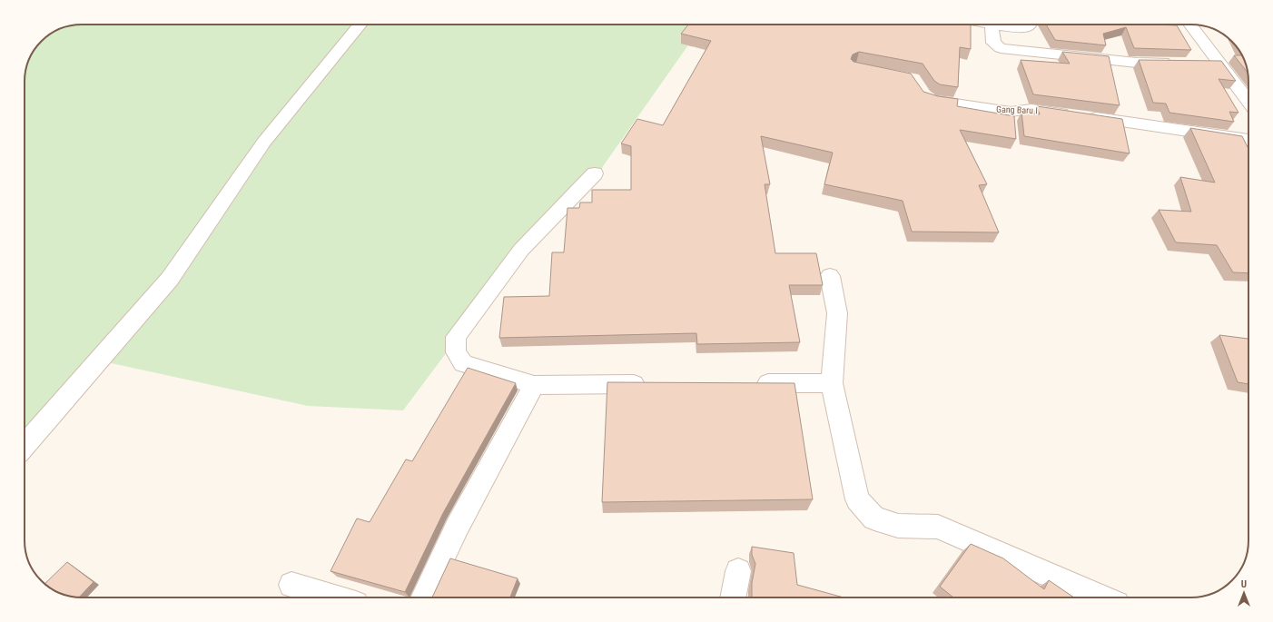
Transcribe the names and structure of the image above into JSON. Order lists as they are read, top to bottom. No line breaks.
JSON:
{"streets":{"street":["Gang Baru I"]},"north":"top"}
